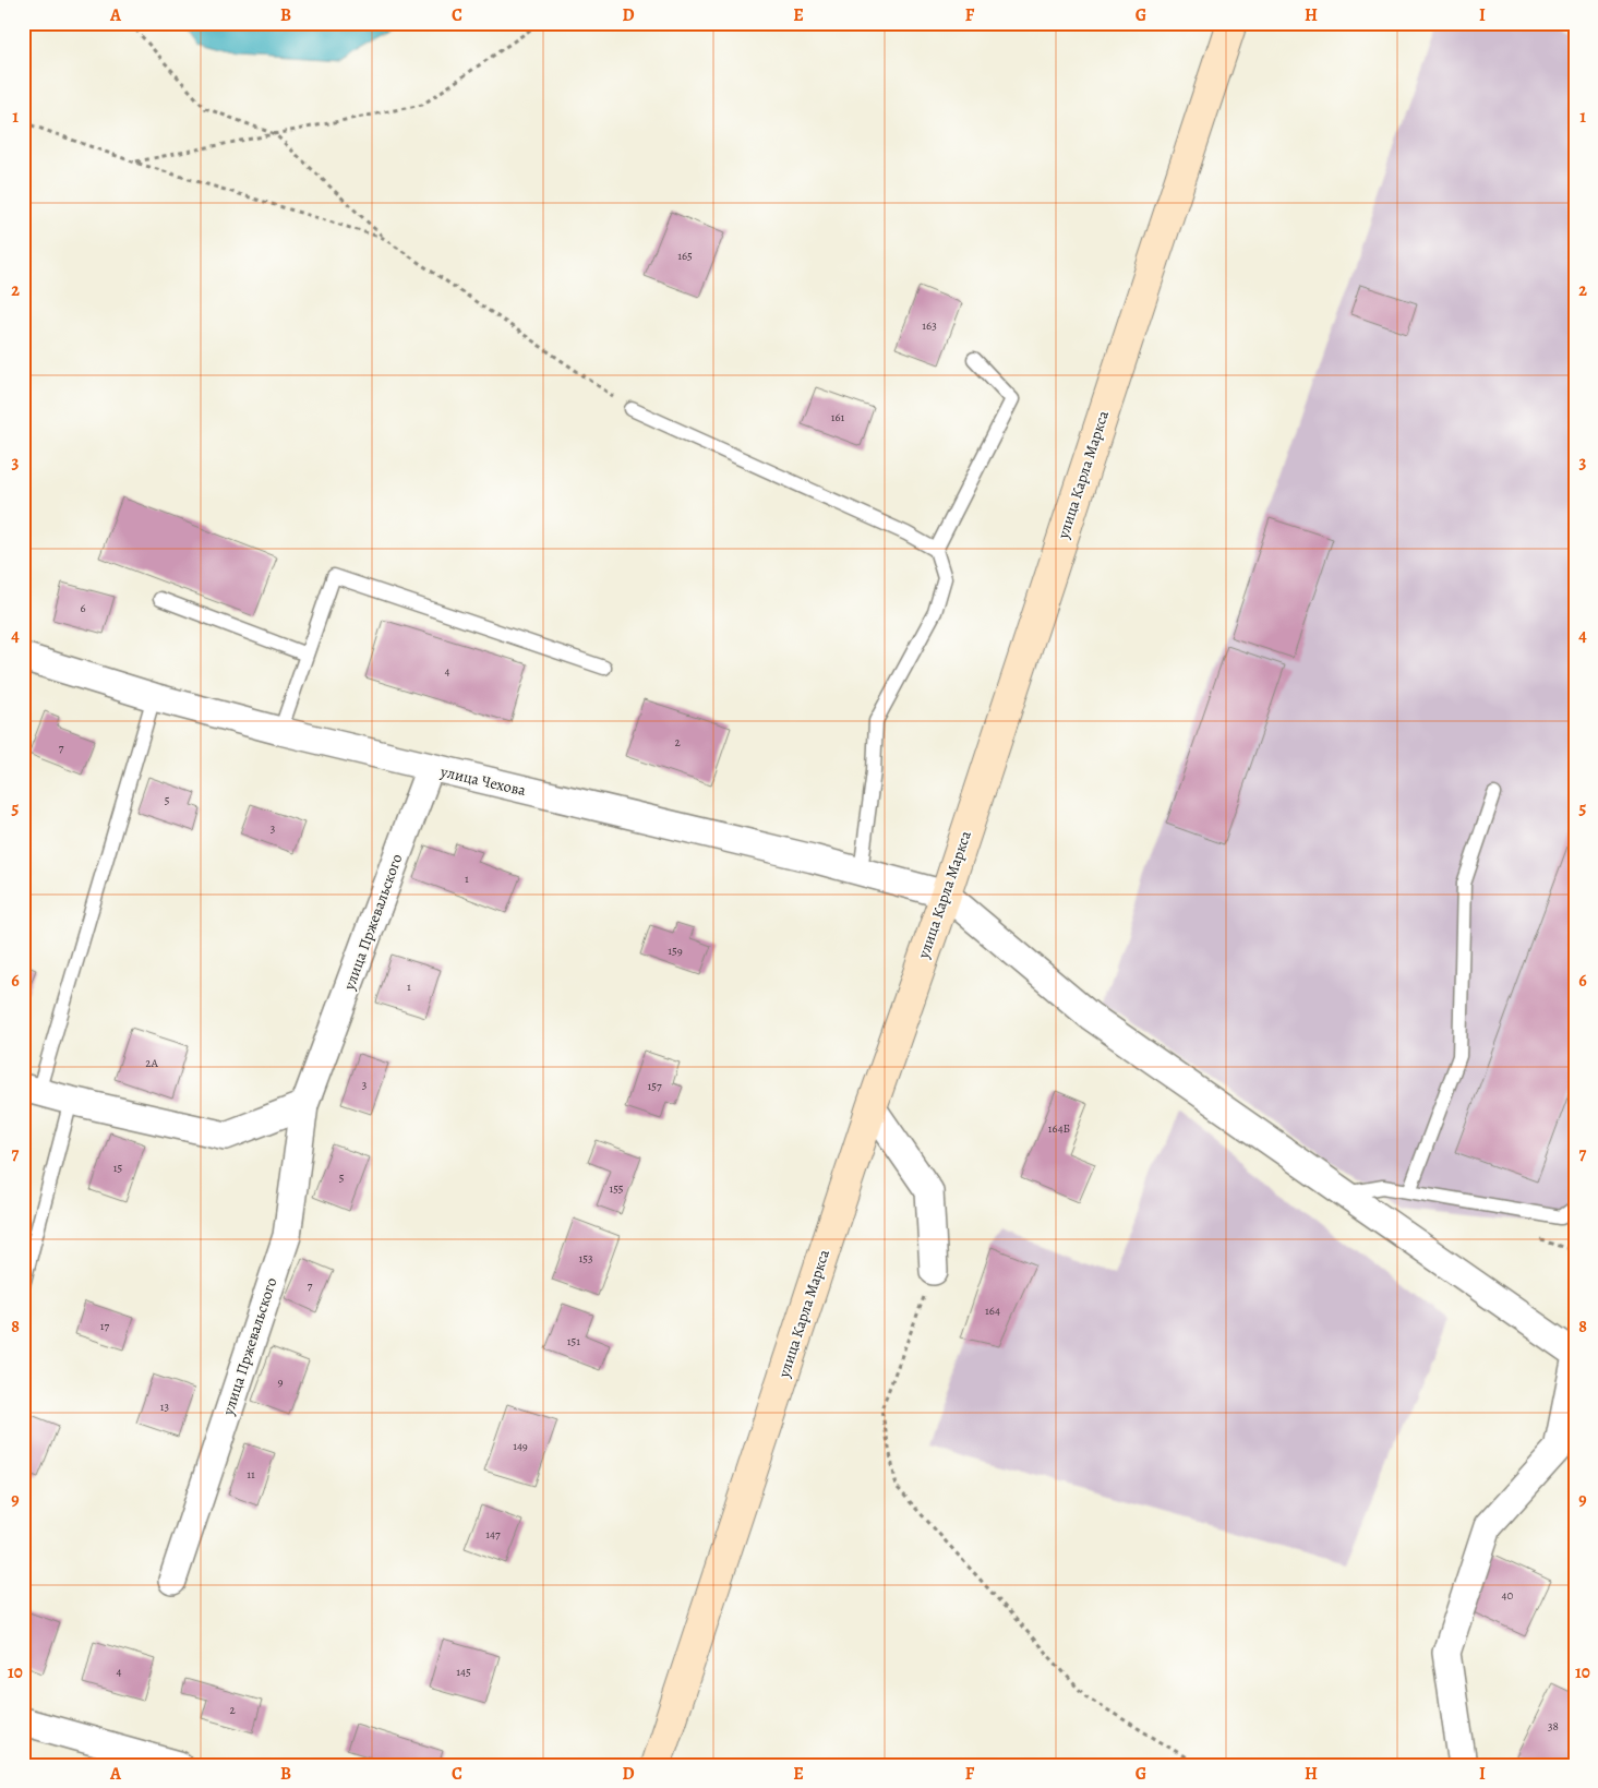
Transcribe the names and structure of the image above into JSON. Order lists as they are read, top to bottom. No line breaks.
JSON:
{"streets":{"main road":["улица Карла Маркса"],"street":["улица Чехова","улица Пржевальского"]},"crossings":[["улица Карла Маркса","улица Чехова"],["улица Чехова","улица Пржевальского"]],"house_numbers":["165","163","161","6","4","2","7","5","3","1","159","1","2А","3","157","164Б","15","5","155","153","7","164","17","151","9","13","149","11","147","40","4","145","2","38"],"grid":{"columns":["A","B","C","D","E","F","G","H","I"],"rows":["1","2","3","4","5","6","7","8","9","10"]}}
